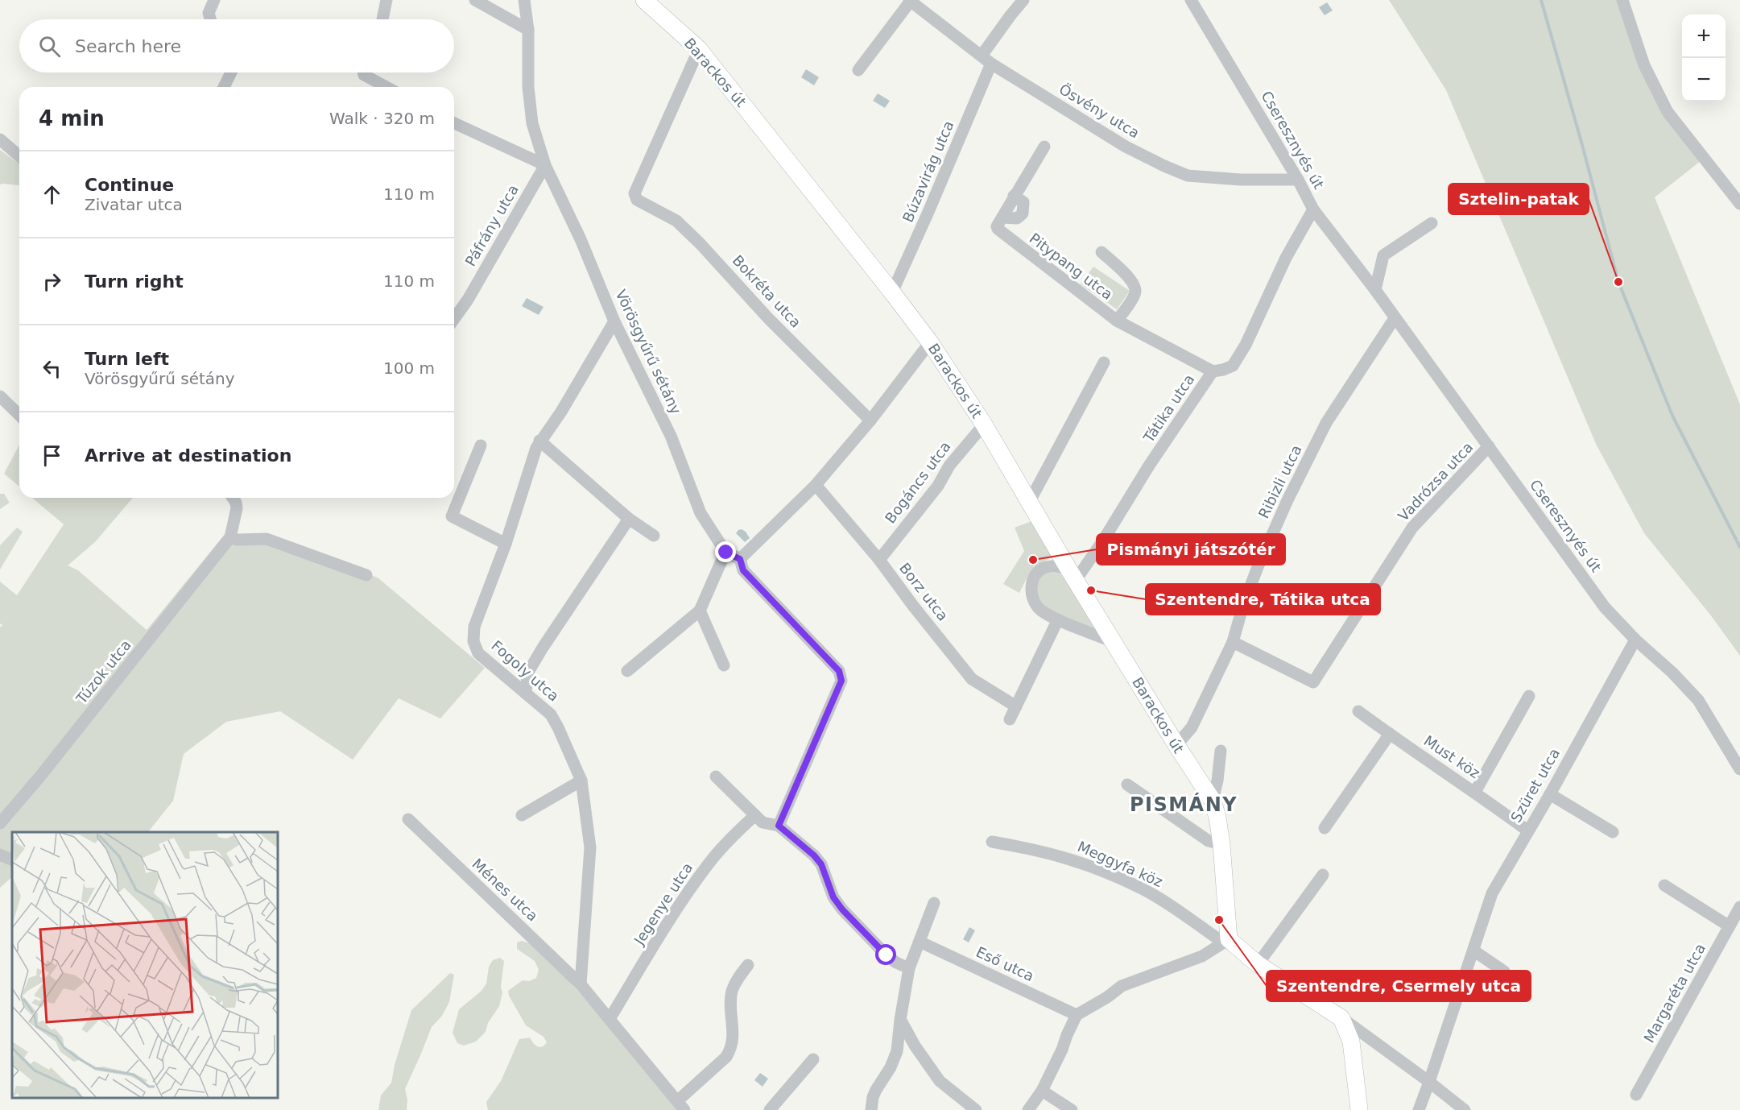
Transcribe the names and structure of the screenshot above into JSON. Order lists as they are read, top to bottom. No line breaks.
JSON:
{"streets":{"street":["Barackos út","Ösvény utca","Cseresznyés út","Búzavirág utca","Páfrány utca","Pitypang utca","Bokréta utca","Vörösgyűrű sétány","Tátika utca","Ribizli utca","Vadrózsa utca","Bogáncs utca","Borz utca","Fogoly utca","Túzok utca","Must köz","Szüret utca","Meggyfa köz","Ménes utca","Jegenye utca","Eső utca","Margaréta utca"]},"crossings":[["Barackos út","Búzavirág utca"],["Barackos út","Bokréta utca"],["Barackos út","Tátika utca"],["Barackos út","Ribizli utca"],["Barackos út","Bogáncs utca"],["Barackos út","Meggyfa köz"],["Ösvény utca","Cseresznyés út"],["Ösvény utca","Búzavirág utca"],["Cseresznyés út","Tátika utca"],["Cseresznyés út","Ribizli utca"],["Cseresznyés út","Vadrózsa utca"],["Cseresznyés út","Szüret utca"],["Páfrány utca","Vörösgyűrű sétány"],["Pitypang utca","Tátika utca"],["Vörösgyűrű sétány","Fogoly utca"],["Ribizli utca","Vadrózsa utca"],["Bogáncs utca","Borz utca"],["Fogoly utca","Ménes utca"],["Must köz","Szüret utca"],["Ménes utca","Jegenye utca"]],"districts":["PISMÁNY"],"places":["Sztelin-patak","Pismányi játszótér","Szentendre, Tátika utca","Szentendre, Csermely utca"],"page":{"map_buttons":["+","−"],"search":"Search here","heading":["4 min","Walk · 320 m"],"list":[["Continue","Zivatar utca","110 m"],["Turn right","110 m"],["Turn left","Vörösgyűrű sétány","100 m"],"Arrive at destination"]}}
